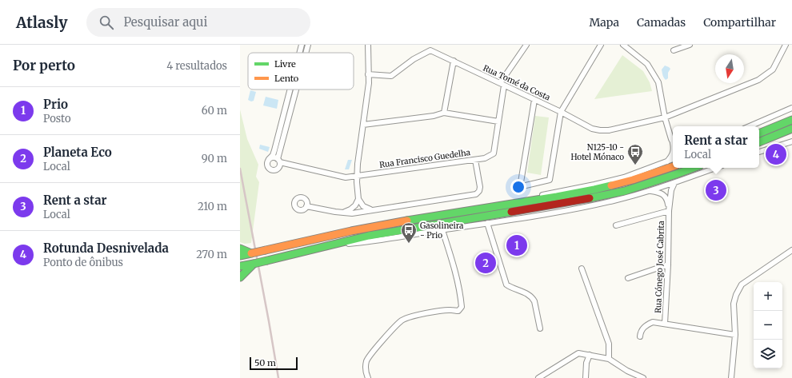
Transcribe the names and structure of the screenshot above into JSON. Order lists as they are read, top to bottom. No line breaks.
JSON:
{"streets":{"street":["Rua Tomé da Costa","Rua Francisco Guedelha","Rua Cónego José Cabrita"]},"crossings":[["Rua Tomé da Costa","Rua Francisco Guedelha"]],"places":{"bus stop":["N125-10 - Hotel Mónaco","Gasolineira - Prio"]},"legend":["Livre","Lento"],"scale_bar":"50 m","north":"bottom","page":{"header":"Atlasly","search":"Pesquisar aqui","nav":["Mapa","Camadas","Compartilhar"],"heading":["Por perto","4 resultados"],"list":[{"mark":"1","name":"Prio","note":"Posto","value":"60 m"},{"mark":"2","name":"Planeta Eco","note":"Local","value":"90 m"},{"mark":"3","name":"Rent a star","note":"Local","value":"210 m"},{"mark":"4","name":"Rotunda Desnivelada","note":"Ponto de ônibus","value":"270 m"}],"popup":["Rent a star","Local"],"pins":["4","3","1","2"],"map_buttons":["+","−"],"scale":"50 m"}}
